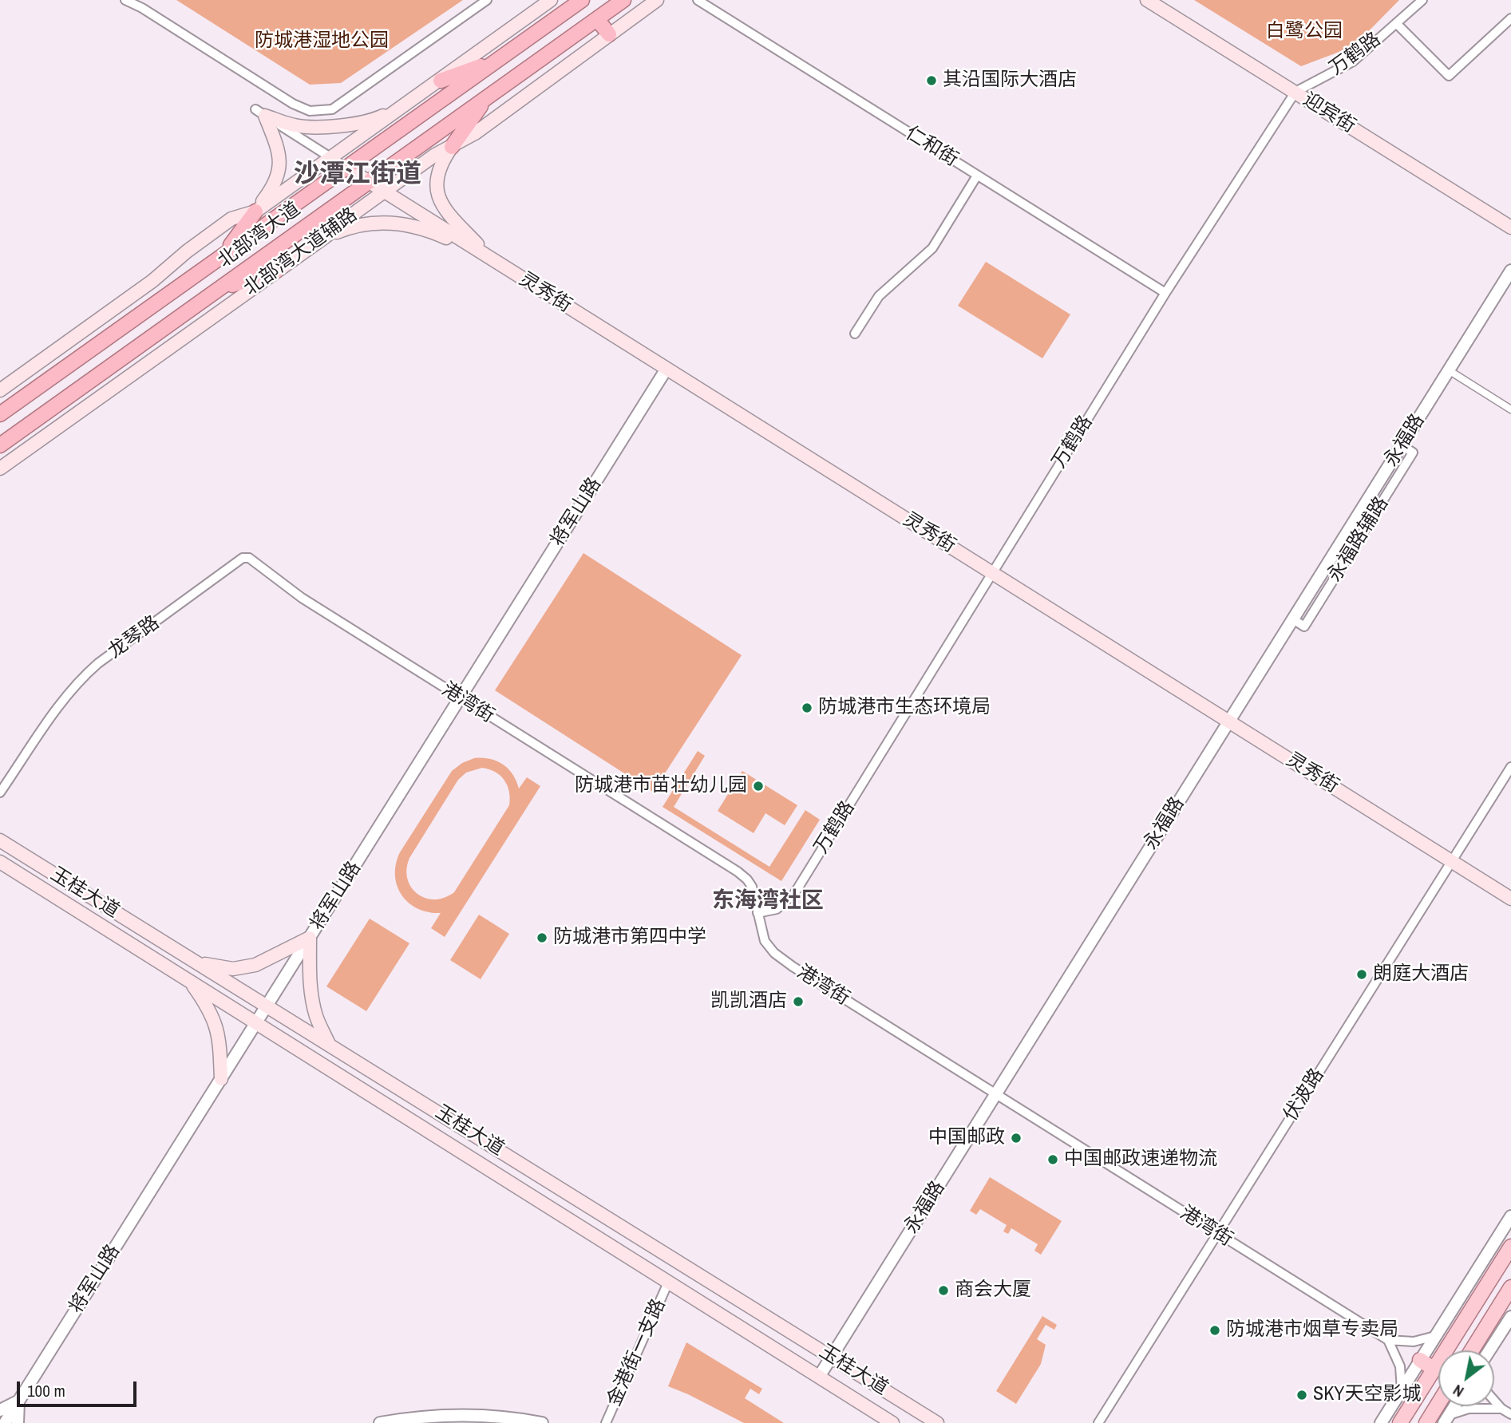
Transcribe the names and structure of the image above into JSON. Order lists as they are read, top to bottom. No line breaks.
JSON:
{"streets":{"highway":["北部湾大道"],"main road":["迎宾街","北部湾大道辅路","灵秀街","玉桂大道"],"street":["万鹤路","仁和街","永福路","将军山路","龙琴路","港湾街","伏波路","金港街一支路"]},"crossings":[["万鹤路","迎宾街"],["万鹤路","仁和街"],["万鹤路","灵秀街"],["万鹤路","港湾街"],["北部湾大道","灵秀街"],["北部湾大道辅路","灵秀街"],["灵秀街","永福路"],["灵秀街","将军山路"],["灵秀街","伏波路"],["永福路","港湾街"],["永福路","玉桂大道"],["将军山路","港湾街"],["将军山路","玉桂大道"],["龙琴路","港湾街"],["港湾街","伏波路"],["玉桂大道","金港街一支路"]],"districts":["沙潭江街道","东海湾社区"],"parks":["白鹭公园","防城港湿地公园"],"places":["其沿国际大酒店","防城港市生态环境局","防城港市苗壮幼儿园","防城港市第四中学","朗庭大酒店","凯凯酒店","中国邮政","中国邮政速递物流","商会大厦","防城港市烟草专卖局","SKY天空影城"],"scale_bar":"100 m","north":"bottom left"}
